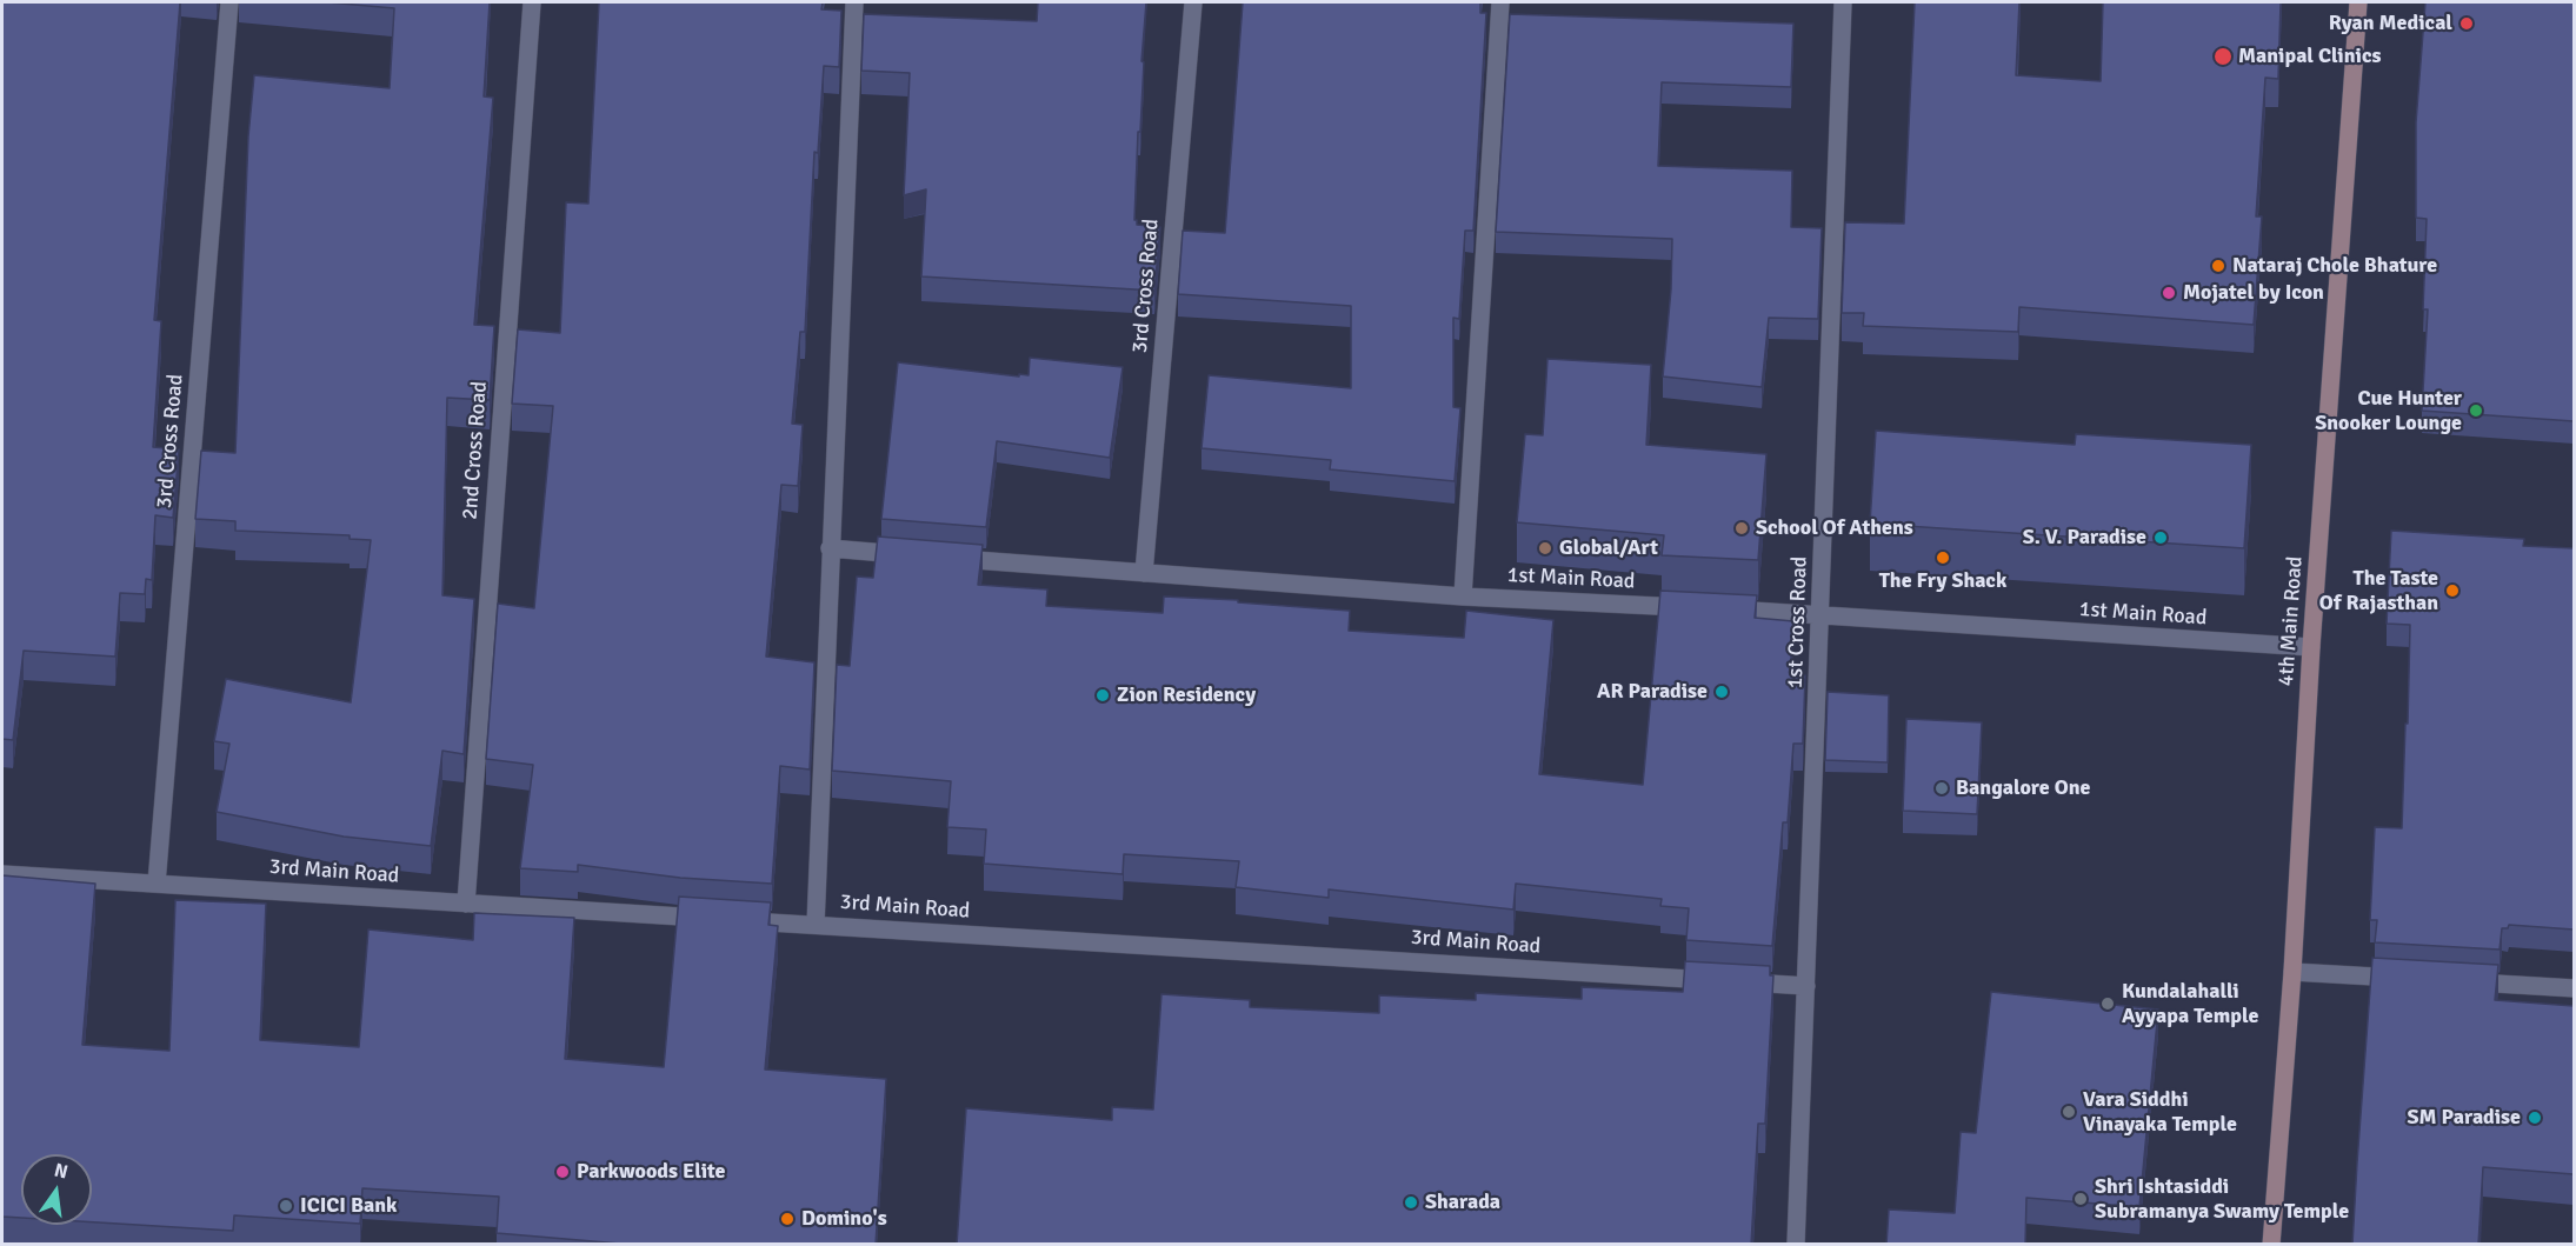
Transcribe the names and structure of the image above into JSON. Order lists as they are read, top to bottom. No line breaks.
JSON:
{"streets":{"street":["3rd Cross Road","2nd Cross Road","1st Main Road","4th Main Road","1st Cross Road","3rd Main Road"]},"crossings":[["3rd Cross Road","1st Main Road"],["3rd Cross Road","3rd Main Road"],["2nd Cross Road","3rd Main Road"],["1st Main Road","4th Main Road"],["1st Main Road","1st Cross Road"],["1st Cross Road","3rd Main Road"]],"places":["Ryan Medical","Manipal Clinics","Nataraj Chole Bhature","Mojatel by Icon","Cue Hunter Snooker Lounge","School Of Athens","S. V. Paradise","Global/Art","The Fry Shack","The Taste Of Rajasthan","AR Paradise","Zion Residency","Bangalore One","Kundalahalli Ayyapa Temple","Vara Siddhi Vinayaka Temple","SM Paradise","Parkwoods Elite","Shri Ishtasiddi Subramanya Swamy Temple","Sharada","ICICI Bank","Domino's"],"north":"top"}
